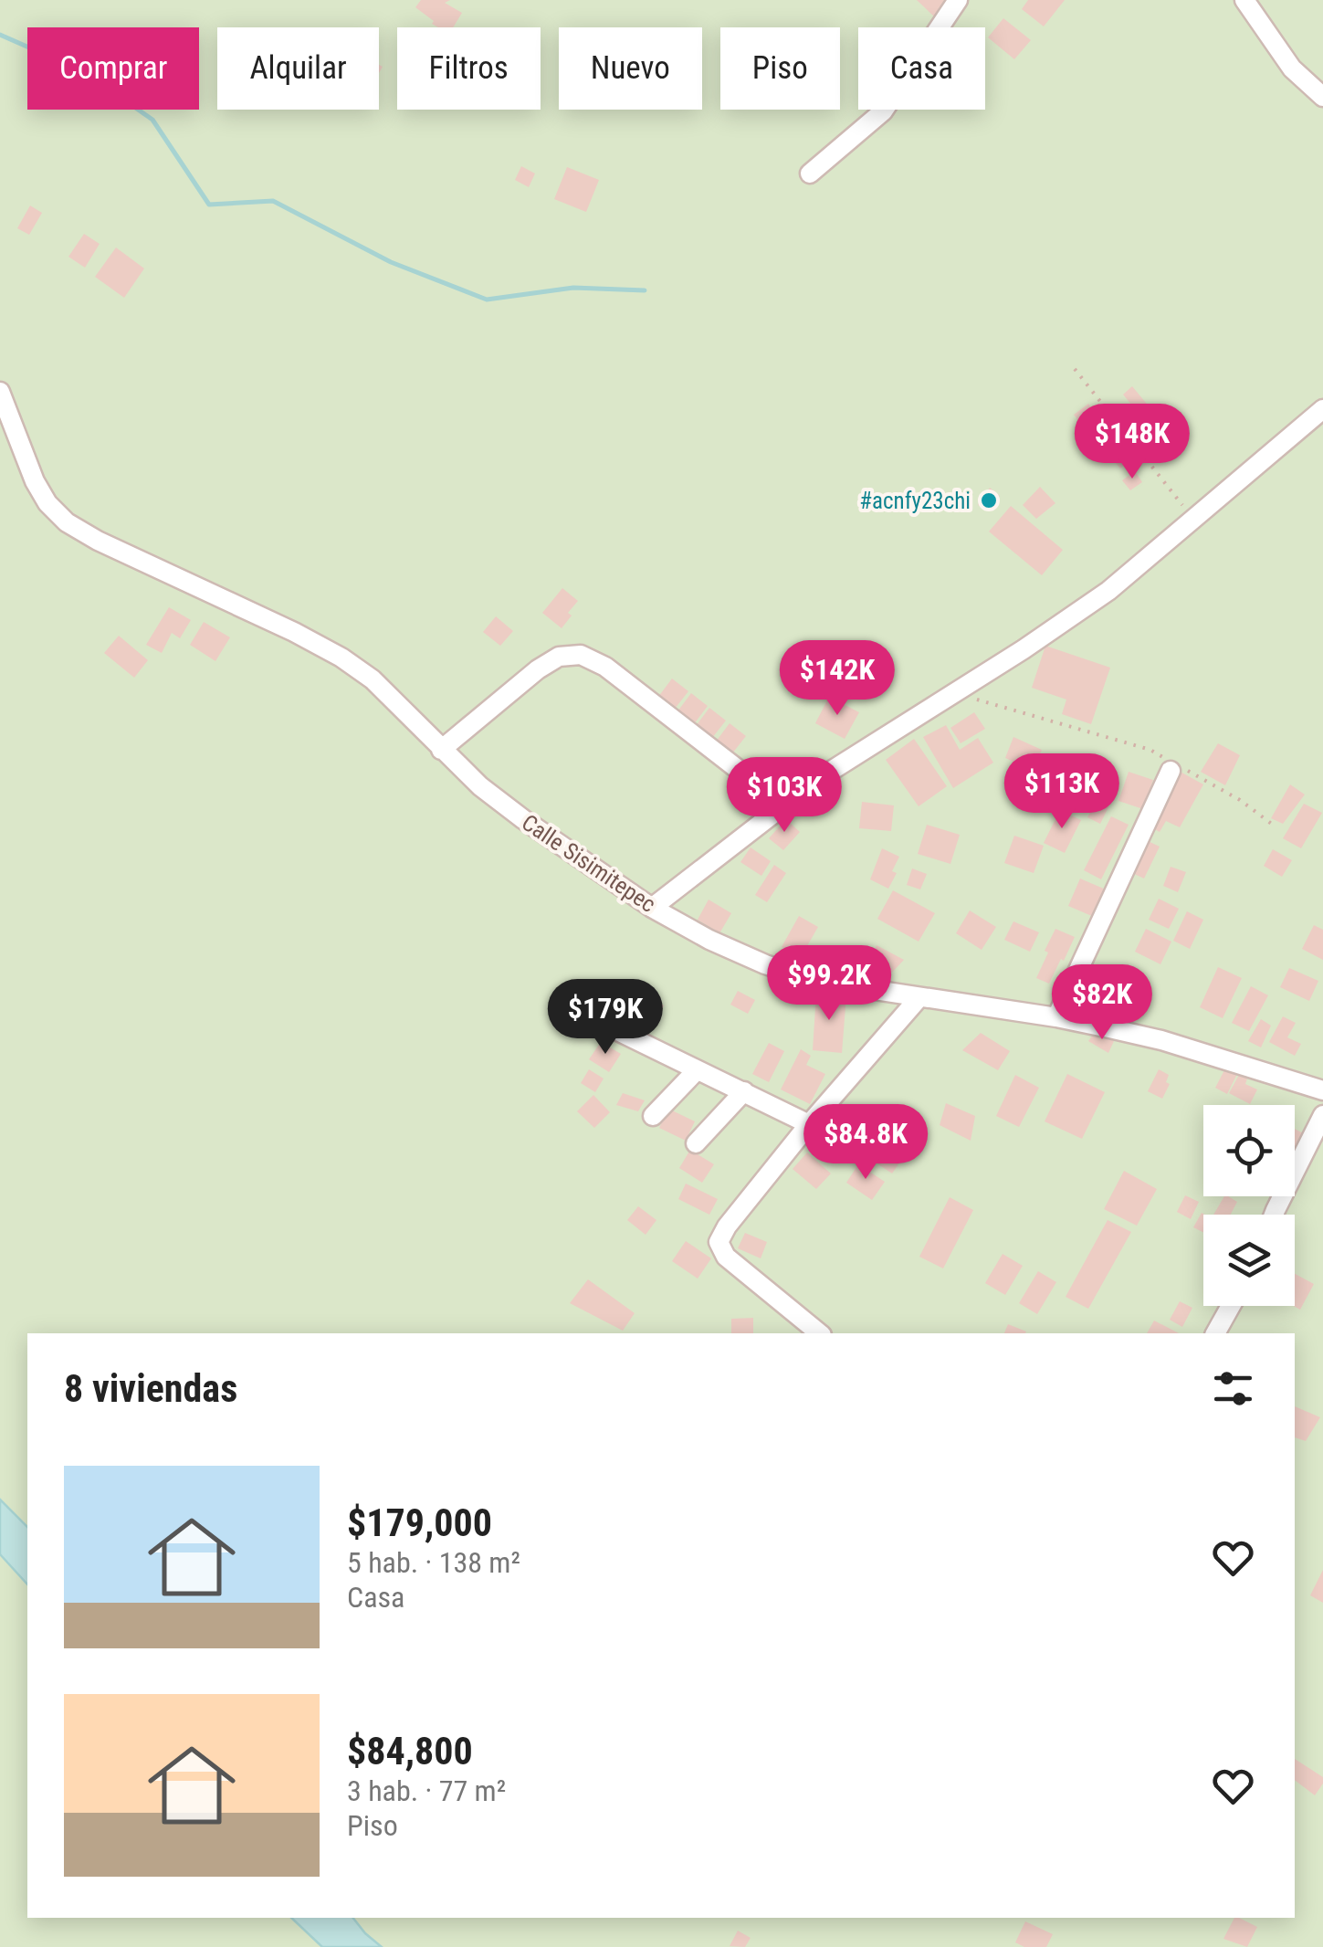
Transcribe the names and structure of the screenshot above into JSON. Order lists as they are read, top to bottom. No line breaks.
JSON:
{"streets":{"street":["Calle Sisimitepec"]},"places":["#acnfy23chi"],"page":{"chip":["Comprar","Alquilar","Filtros","Nuevo","Piso","Casa"],"price":["$148K","$142K","$113K","$103K","$99.2K","$82K","$179K","$84.8K"],"heading":"8 viviendas","list":[{"name":"$179,000","note":"5 hab. · 138 m² · Casa"},{"name":"$84,800","note":"3 hab. · 77 m² · Piso"}]}}
